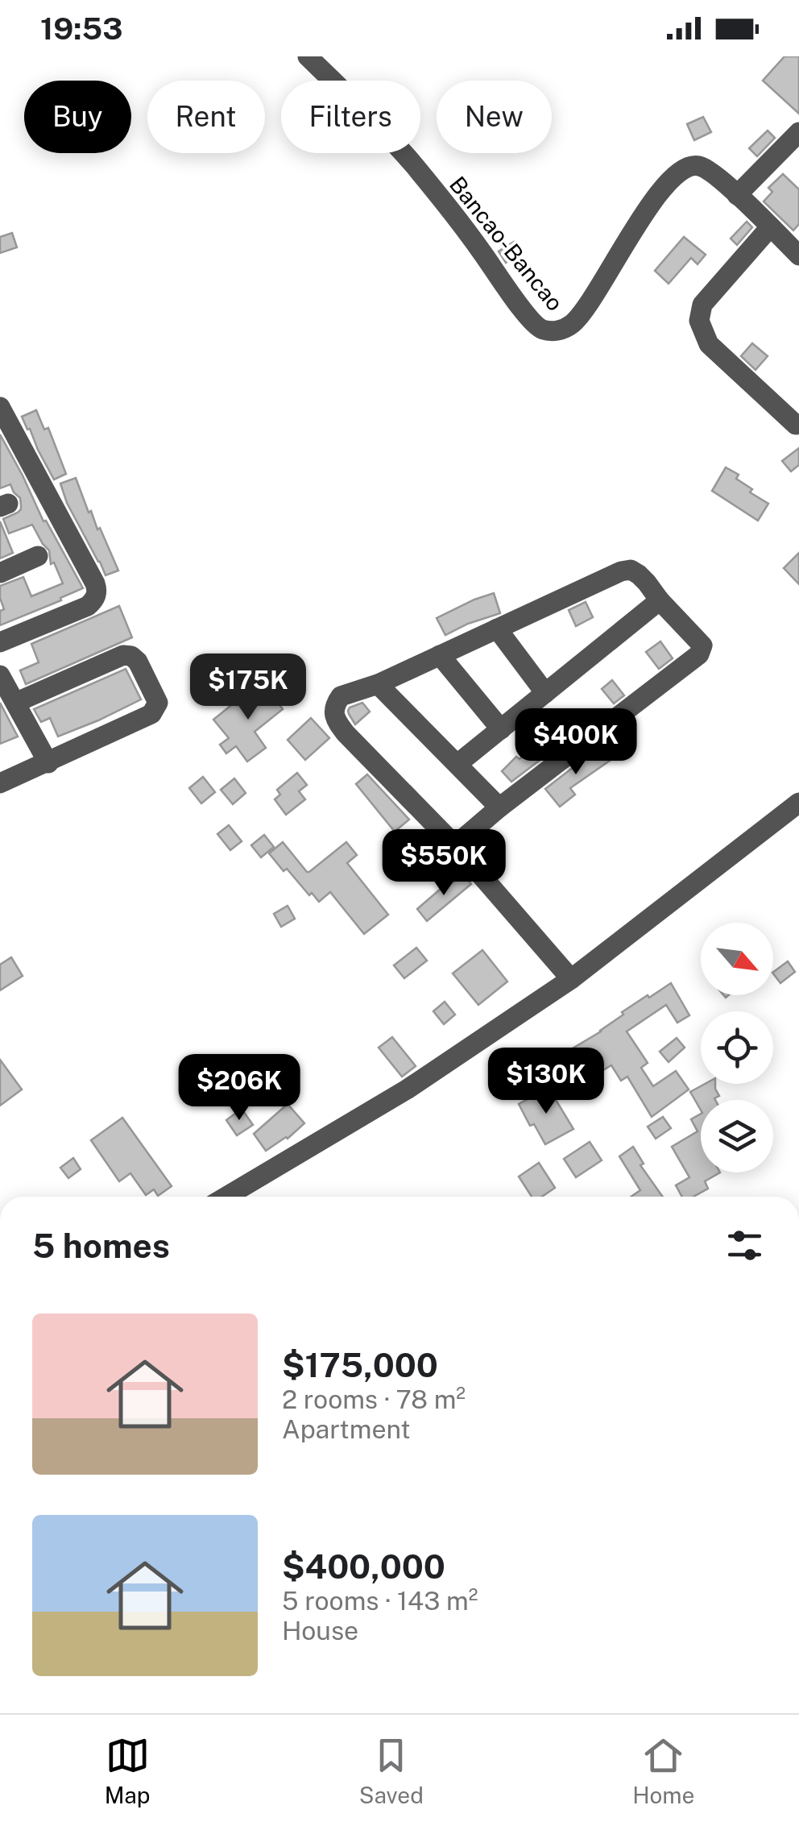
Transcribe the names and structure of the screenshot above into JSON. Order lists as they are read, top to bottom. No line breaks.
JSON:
{"streets":{"street":["Bancao-Bancao"]},"north":"bottom right","page":{"status":"19:53","chip":["Buy","Rent","Filters","New"],"price":["$175K","$400K","$550K","$130K","$206K"],"heading":"5 homes","list":[{"name":"$175,000","note":"2 rooms · 78 m² · Apartment"},{"name":"$400,000","note":"5 rooms · 143 m² · House"}],"tabs":["Map","Saved","Home"]}}
